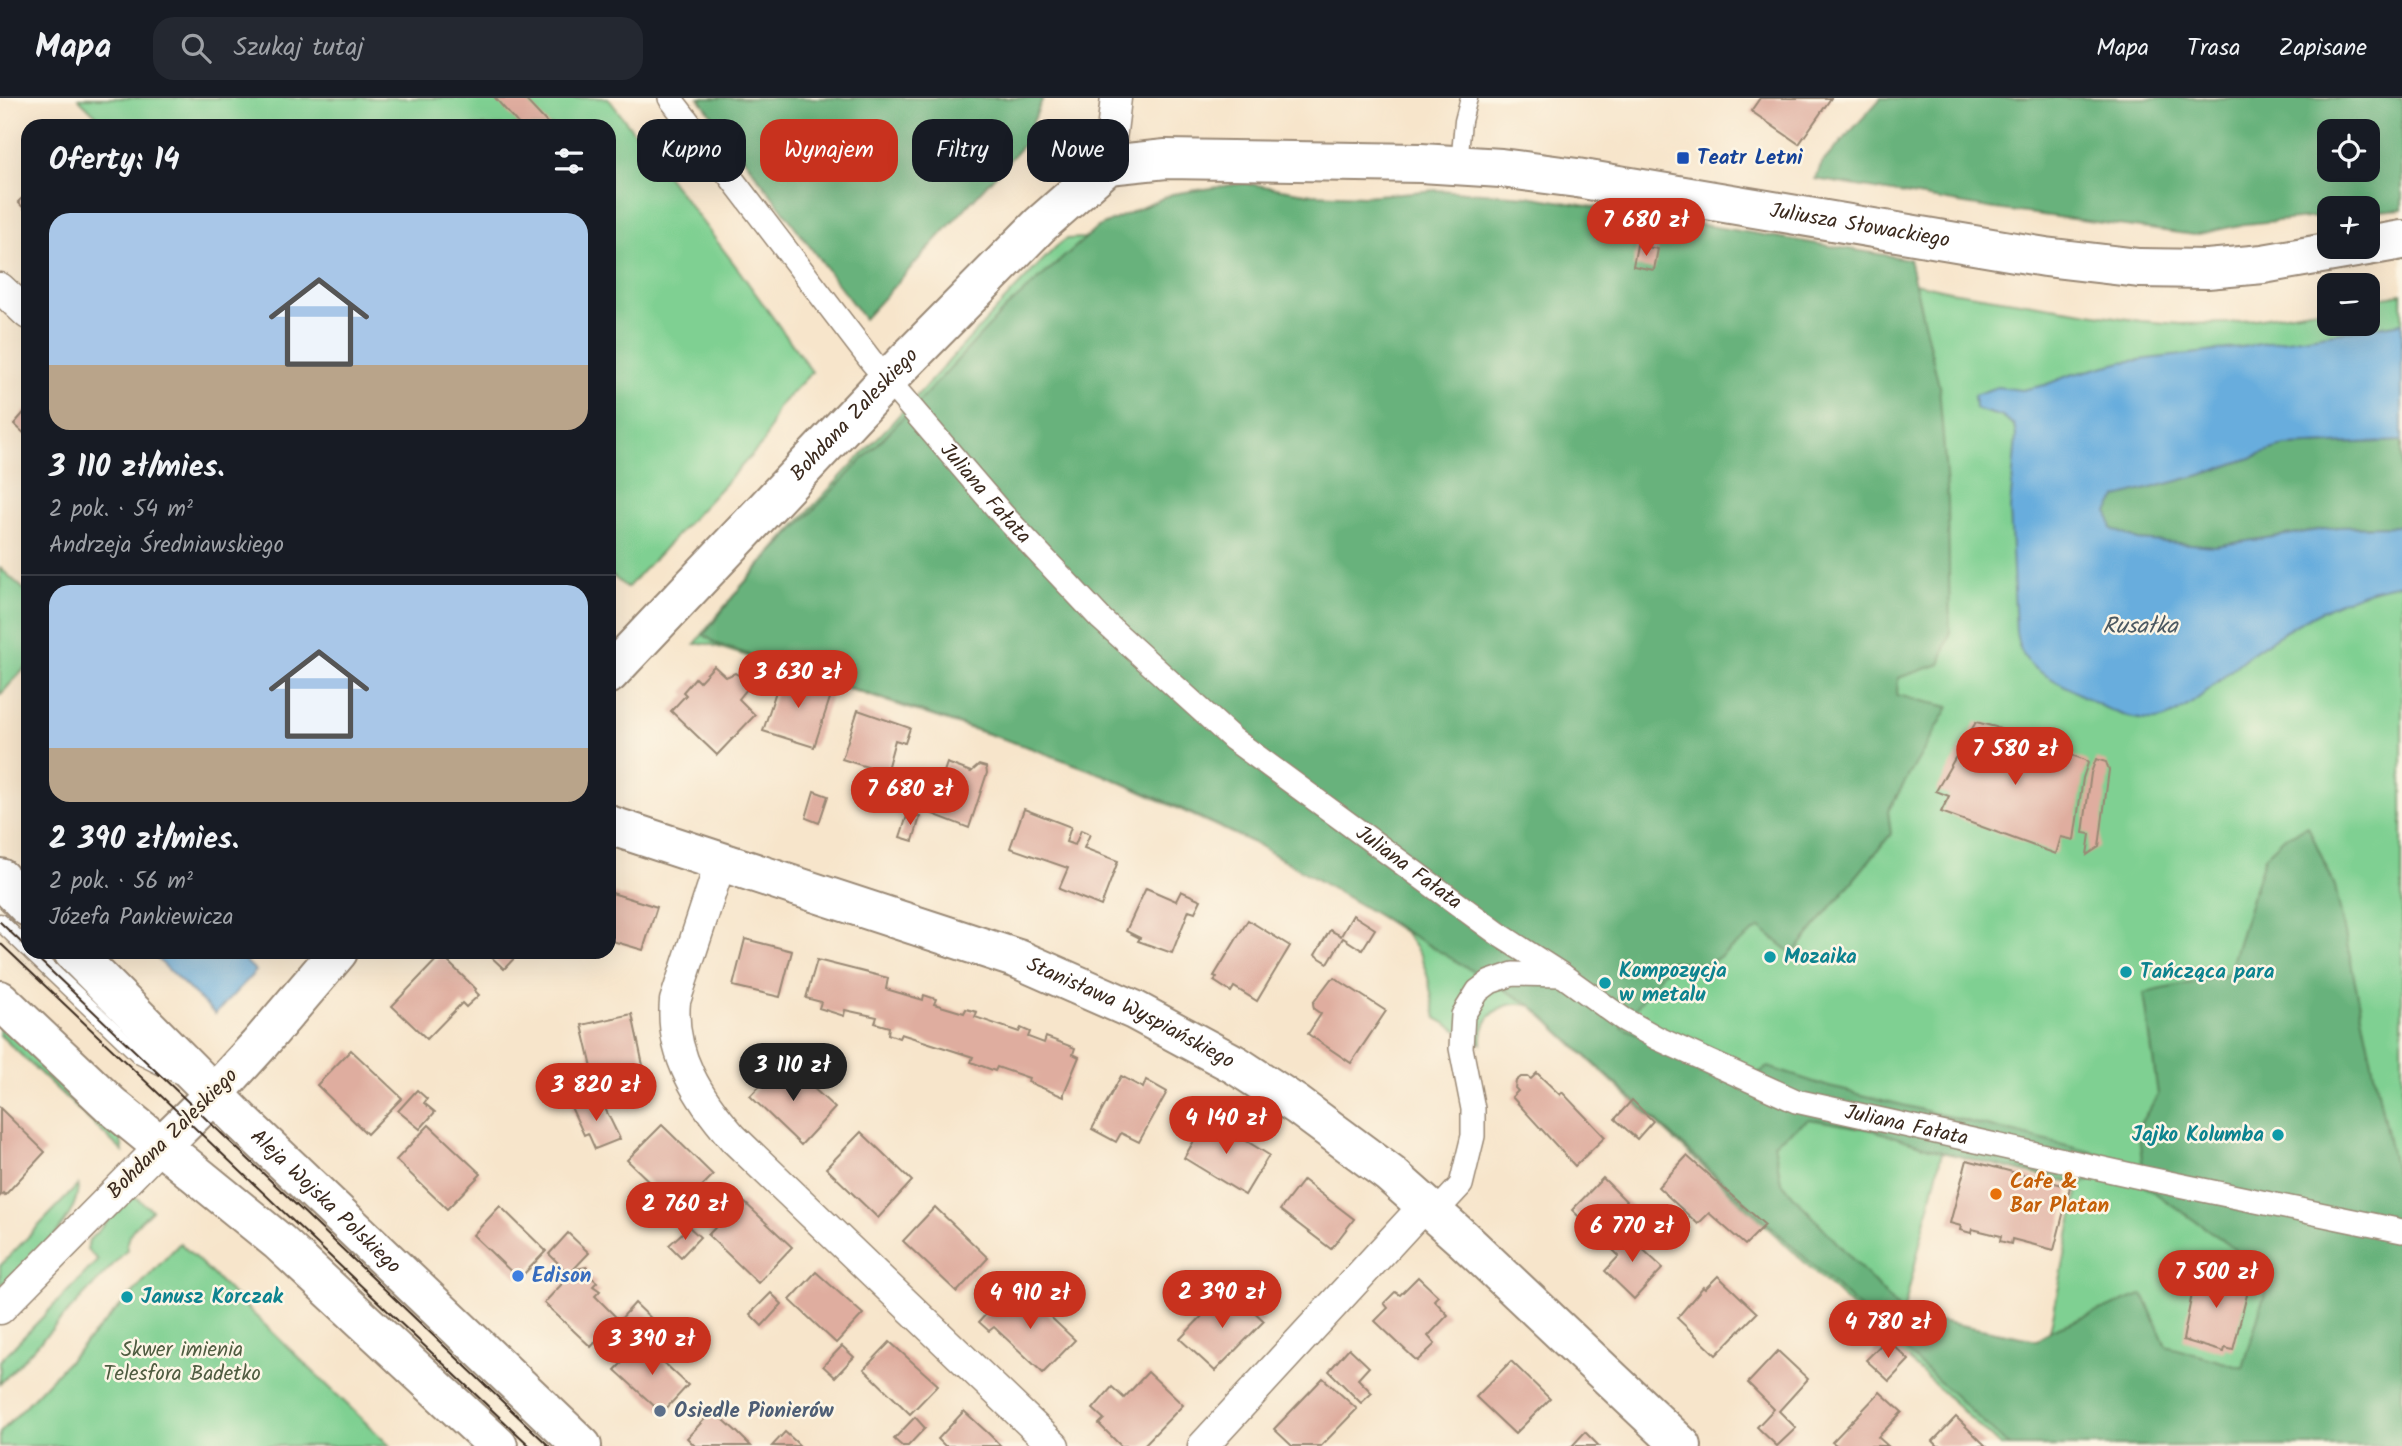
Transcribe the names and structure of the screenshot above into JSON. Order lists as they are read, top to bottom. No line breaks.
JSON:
{"streets":{"street":["Juliusza Słowackiego","Bohdana Zaleskiego","Juliana Fałata","Stanisława Wyspiańskiego","Aleja Wojska Polskiego"]},"crossings":[["Bohdana Zaleskiego","Juliana Fałata"],["Bohdana Zaleskiego","Aleja Wojska Polskiego"]],"water":["Rusałka"],"parks":["Skwer imienia Telesfora Badetko"],"places":{"transit":["Teatr Letni"],"other":["Mozaika","Tańcząca para","Kompozycja w metalu","Jajko Kolumba","Cafe & Bar Platan","Edison","Janusz Korczak","Osiedle Pionierów"]},"page":{"header":"Mapa","search":"Szukaj tutaj","nav":["Mapa","Trasa","Zapisane"],"map_buttons":["+","−"],"chip":["Kupno","Wynajem","Filtry","Nowe"],"heading":"Oferty: 14","price":["7 680 zł","3 630 zł","7 580 zł","7 680 zł","3 110 zł","3 820 zł","4 140 zł","2 760 zł","6 770 zł","7 500 zł","2 390 zł","4 910 zł","4 780 zł","3 390 zł"],"list":[{"name":"3 110 zł/mies.","note":"2 pok. · 54 m² · Andrzeja Średniawskiego"},{"name":"2 390 zł/mies.","note":"2 pok. · 56 m² · Józefa Pankiewicza"}]}}
